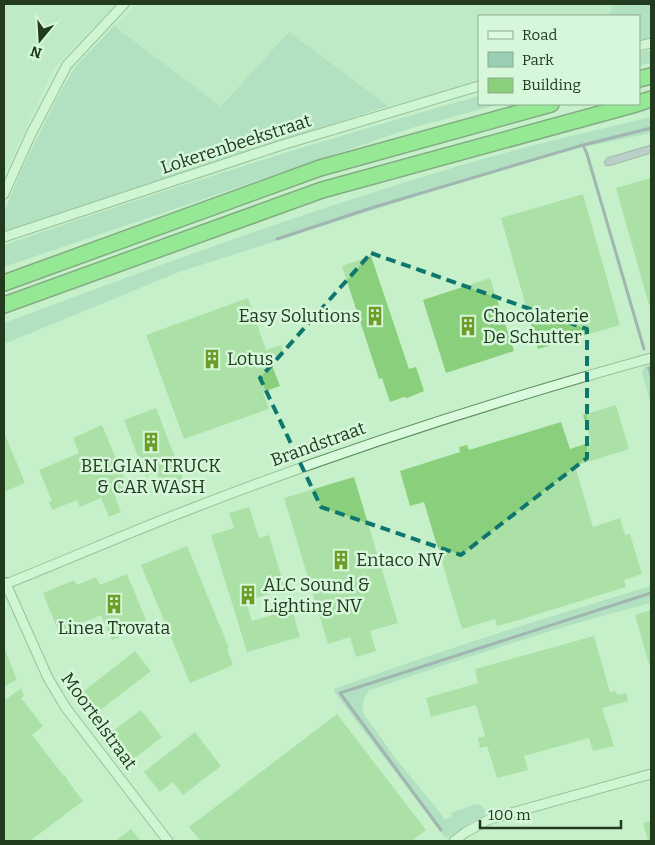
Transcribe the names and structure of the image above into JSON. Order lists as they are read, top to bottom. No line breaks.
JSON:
{"streets":{"street":["Lokerenbeekstraat","Brandstraat","Moortelstraat"]},"crossings":[["Brandstraat","Moortelstraat"]],"places":{"building":["Easy Solutions","Chocolaterie De Schutter","Lotus","BELGIAN TRUCK & CAR WASH","Entaco NV","ALC Sound & Lighting NV","Linea Trovata"]},"legend":["Road","Park","Building"],"scale_bar":"100 m","north":"bottom"}
